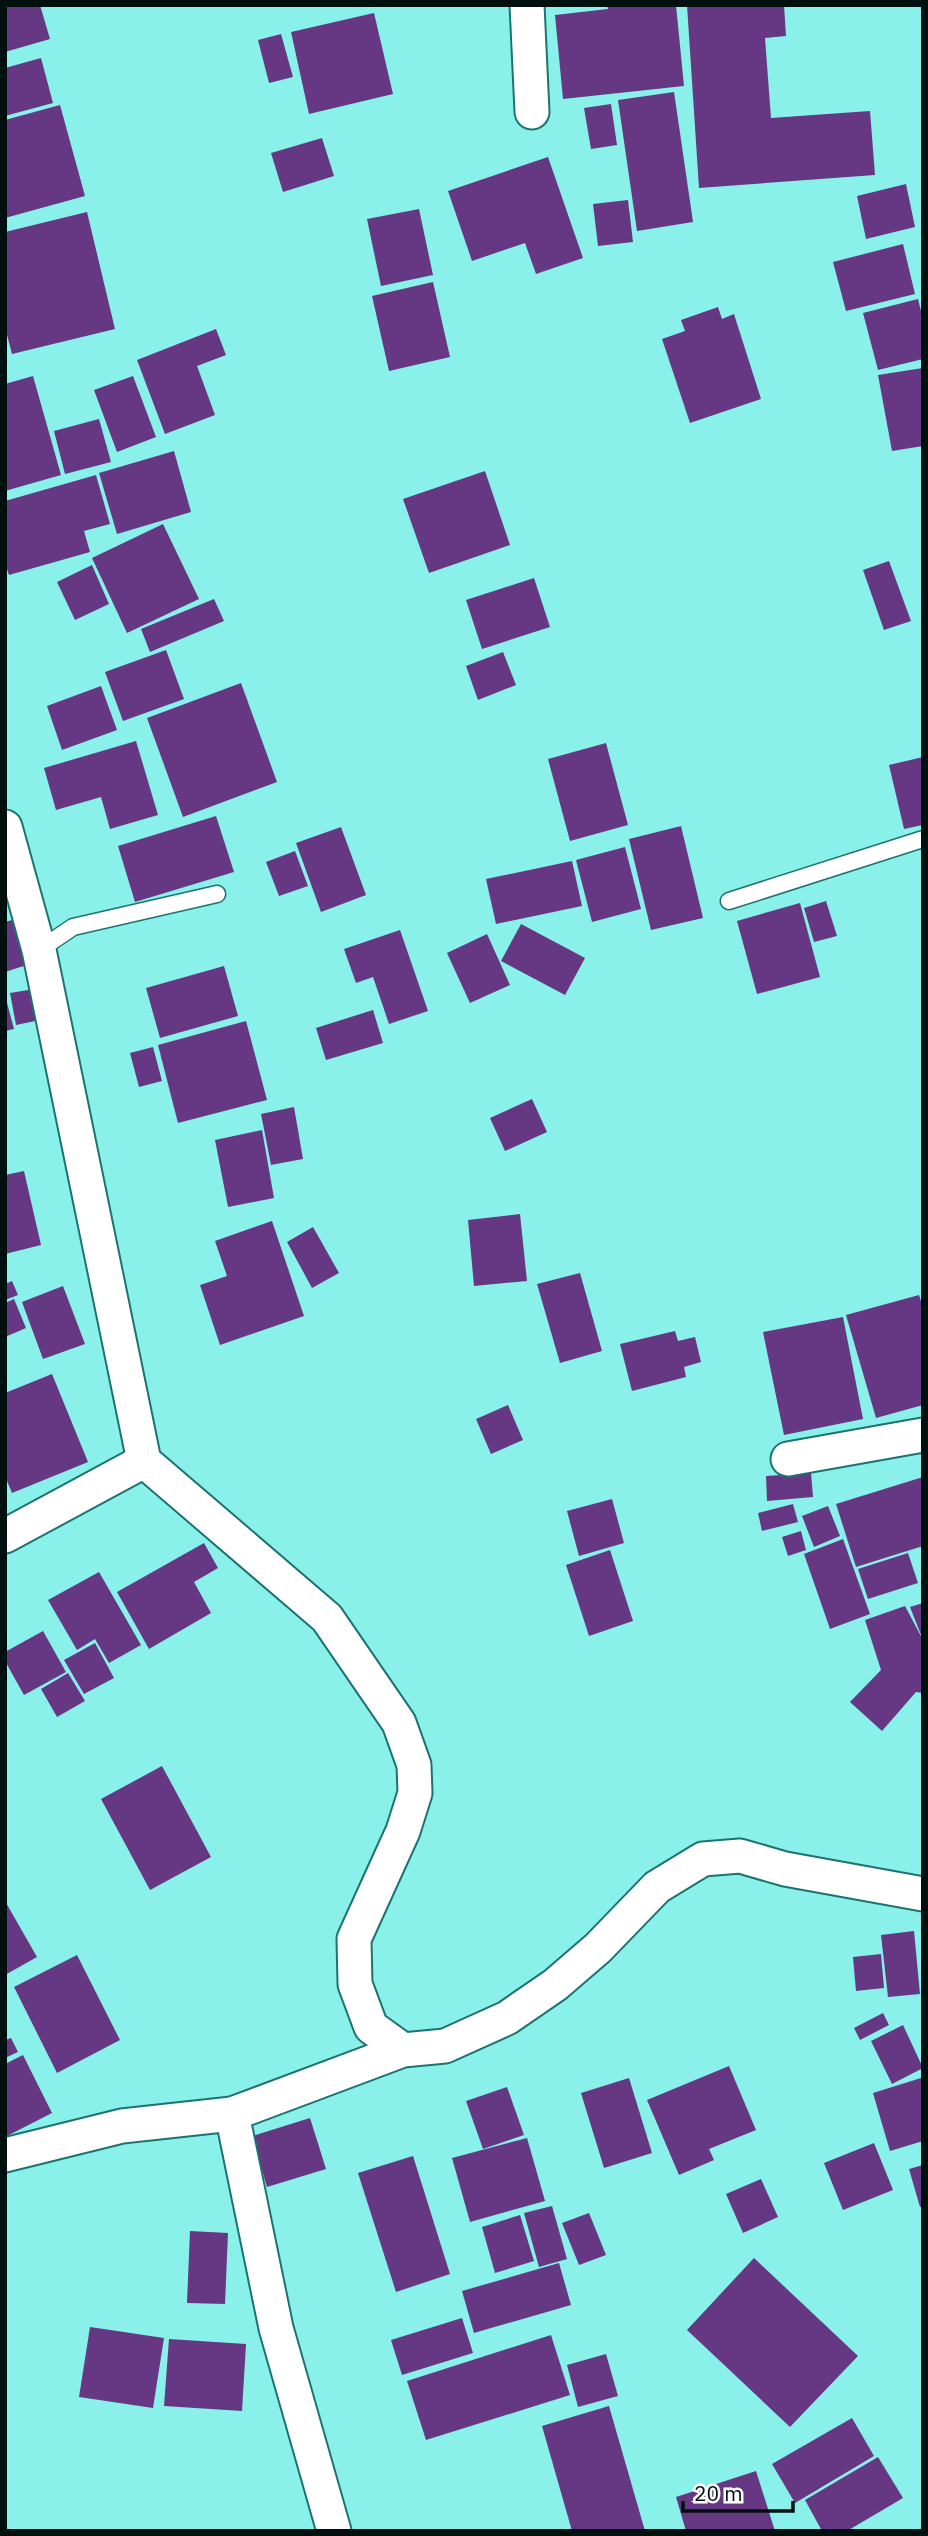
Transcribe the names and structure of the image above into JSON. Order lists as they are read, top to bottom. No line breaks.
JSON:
{"scale_bar":"20 m"}
